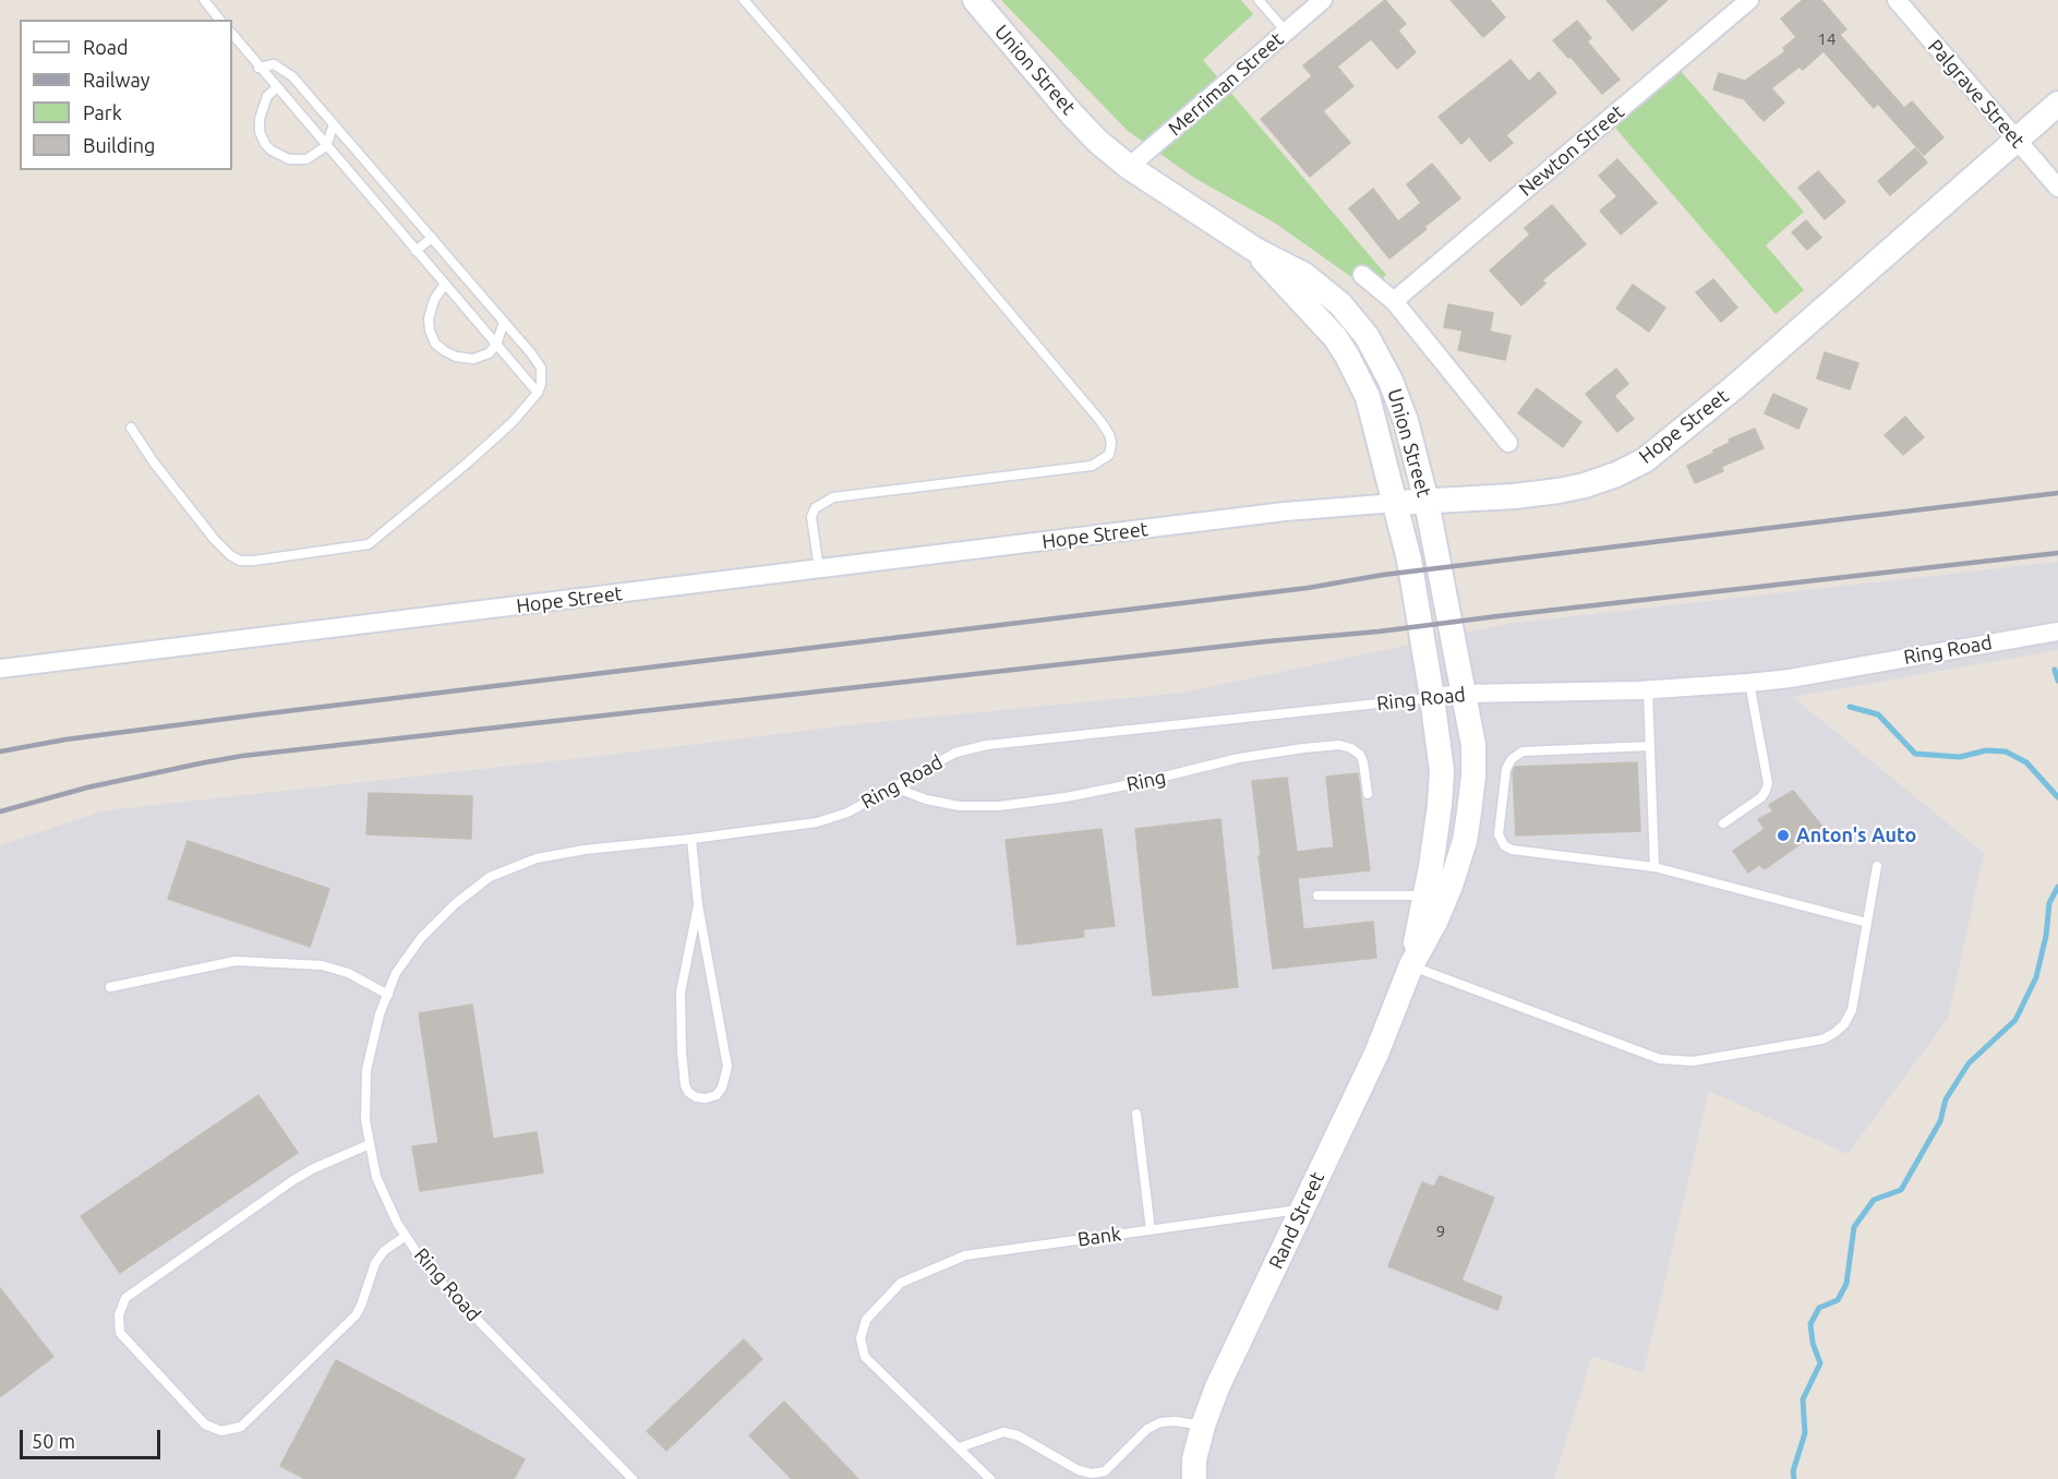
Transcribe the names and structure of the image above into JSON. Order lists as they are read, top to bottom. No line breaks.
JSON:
{"streets":{"street":["Union Street","Merriman Street","Palgrave Street","Newton Street","Hope Street","Ring Road","Rand Street"],"lane":["Ring","Bank"]},"crossings":[["Union Street","Merriman Street"],["Union Street","Hope Street"],["Union Street","Ring Road"],["Union Street","Rand Street"],["Palgrave Street","Hope Street"],["Ring Road","Ring"],["Ring Road","Rand Street"],["Rand Street","Bank"]],"places":["Anton's Auto"],"house_numbers":["14","9"],"legend":["Road","Railway","Park","Building"],"scale_bar":"50 m"}
